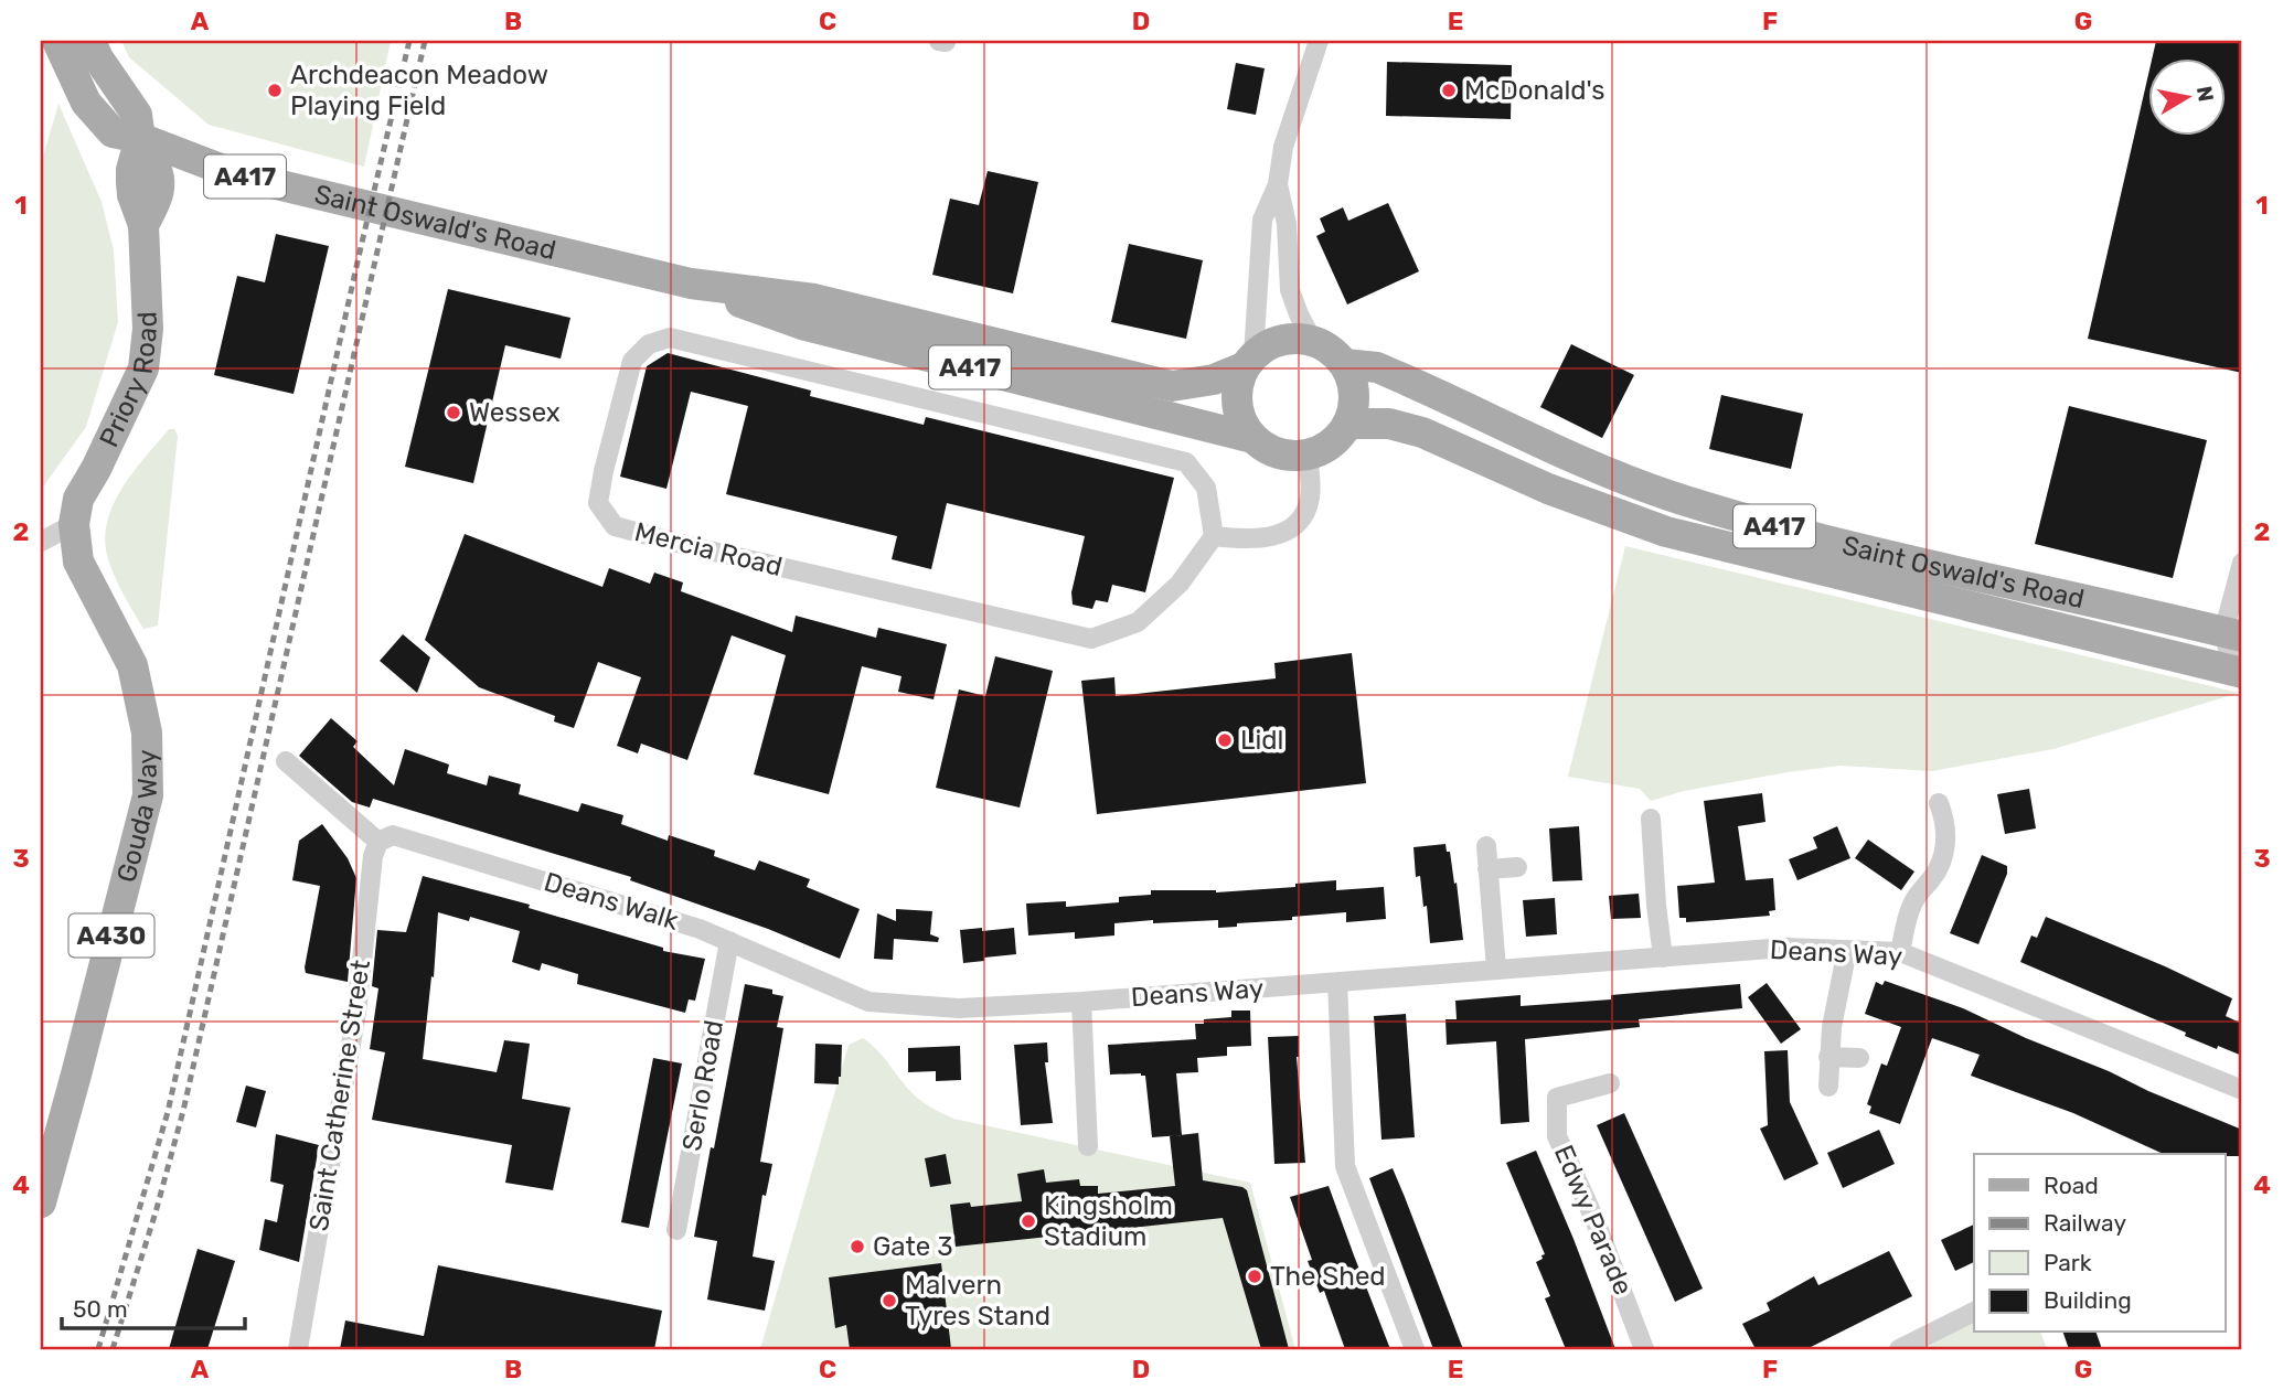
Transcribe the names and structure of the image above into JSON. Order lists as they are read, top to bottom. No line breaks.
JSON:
{"streets":{"main road":["A417","Saint Oswald's Road","Priory Road","Gouda Way","A430"],"street":["Mercia Road","Deans Walk","Deans Way","Serlo Road","Saint Catherine Street","Edwy Parade"]},"crossings":[["A417","Saint Oswald's Road"],["Saint Oswald's Road","Priory Road"],["Priory Road","Gouda Way"],["Deans Walk","Deans Way"],["Deans Walk","Serlo Road"],["Deans Walk","Saint Catherine Street"]],"places":["Archdeacon Meadow Playing Field","McDonald's","Wessex","Lidl","Kingsholm Stadium","Gate 3","The Shed","Malvern Tyres Stand"],"legend":["Road","Railway","Park","Building"],"scale_bar":"50 m","north":"right","grid":{"columns":["A","B","C","D","E","F","G"],"rows":["1","2","3","4"]}}
